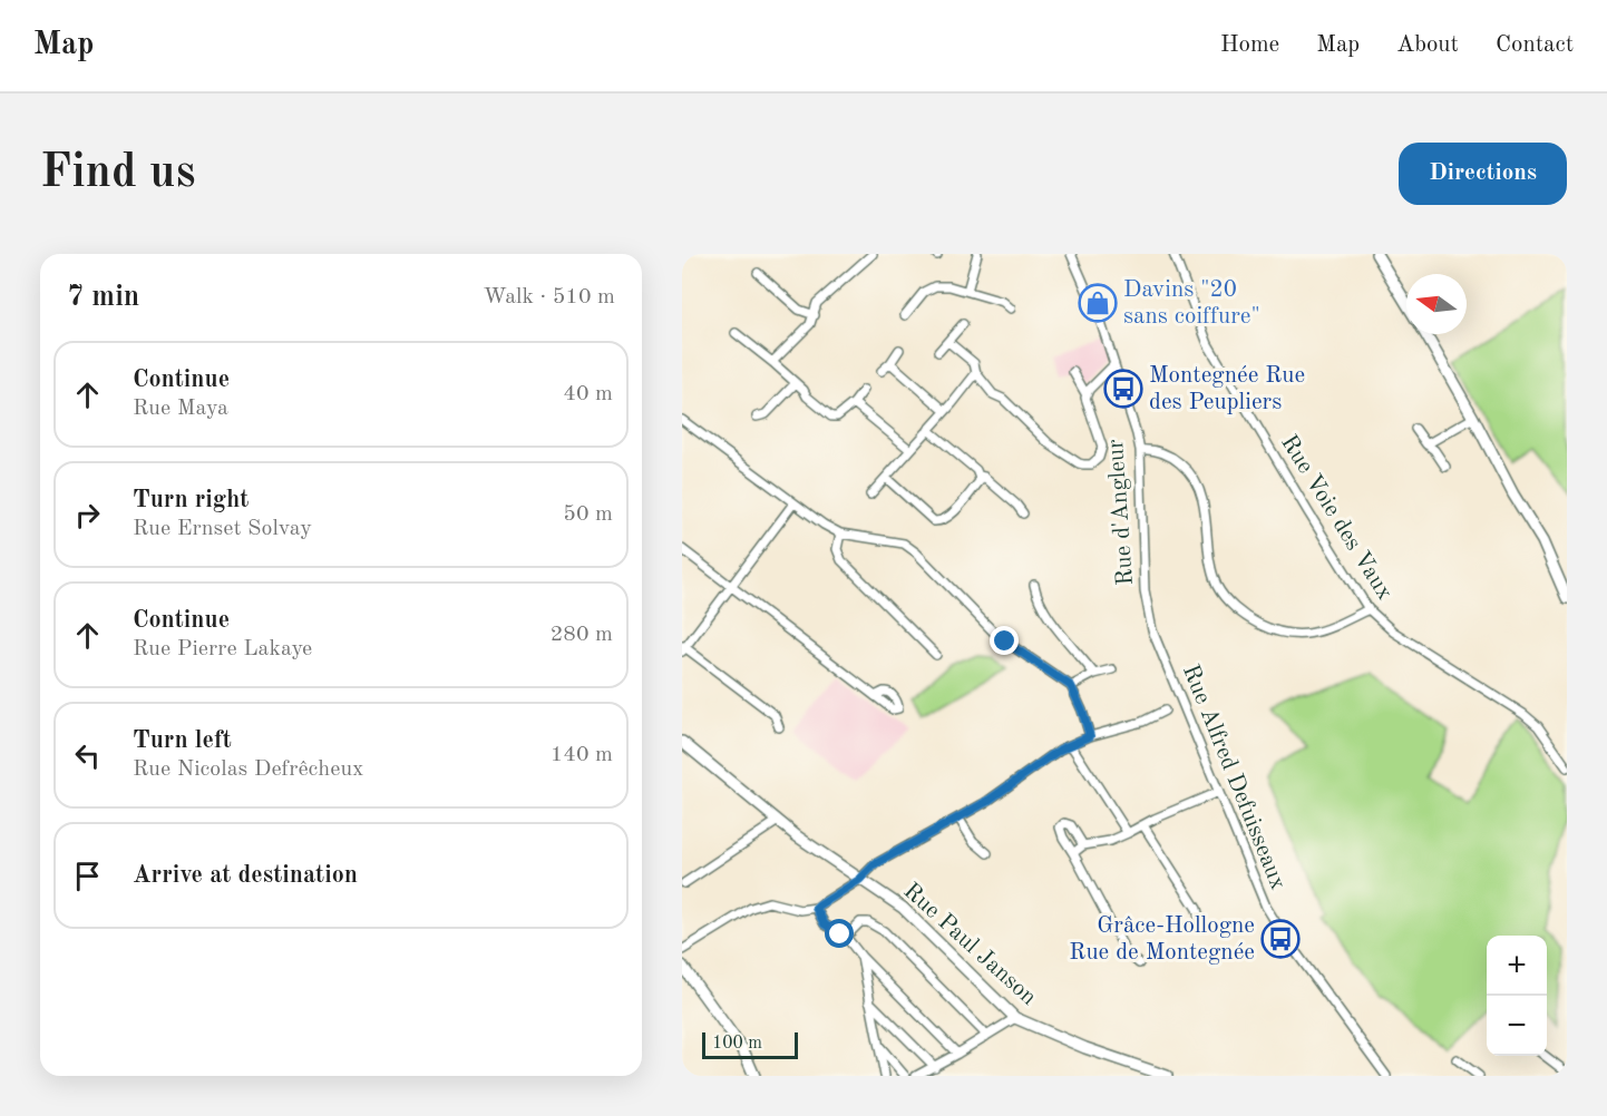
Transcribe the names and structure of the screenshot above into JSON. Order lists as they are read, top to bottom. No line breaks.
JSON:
{"streets":{"street":["Rue d'Angleur","Rue Voie des Vaux","Rue Alfred Defuisseaux","Rue Paul Janson"]},"crossings":[["Rue d'Angleur","Rue Alfred Defuisseaux"]],"places":{"shop":["Davins \"20 sans coiffure\""],"bus stop":["Montegnée Rue des Peupliers","Grâce-Hollogne Rue de Montegnée"]},"scale_bar":"100 m","north":"left","page":{"header":"Map","nav":["Home","Map","About","Contact"],"buttons":"Directions","title":"Find us","heading":["7 min","Walk · 510 m"],"list":[["Continue","Rue Maya","40 m"],["Turn right","Rue Ernset Solvay","50 m"],["Continue","Rue Pierre Lakaye","280 m"],["Turn left","Rue Nicolas Defrêcheux","140 m"],"Arrive at destination"],"map_buttons":["+","−"],"scale":"100 m"}}
